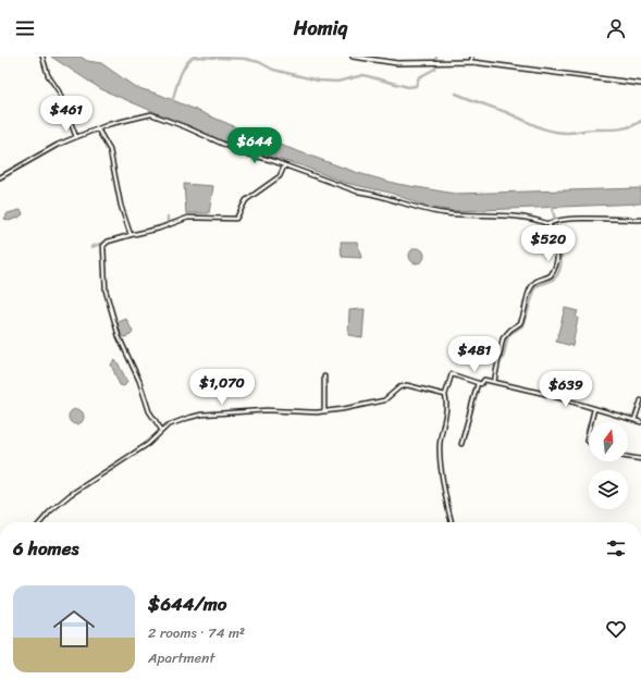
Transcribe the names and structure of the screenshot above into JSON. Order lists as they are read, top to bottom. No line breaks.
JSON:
{"north":"top","page":{"header":"Homiq","price":["$461","$644","$520","$481","$1,070","$639"],"heading":"6 homes","list":[{"name":"$644/mo","note":"2 rooms · 74 m² · Apartment"}]}}
